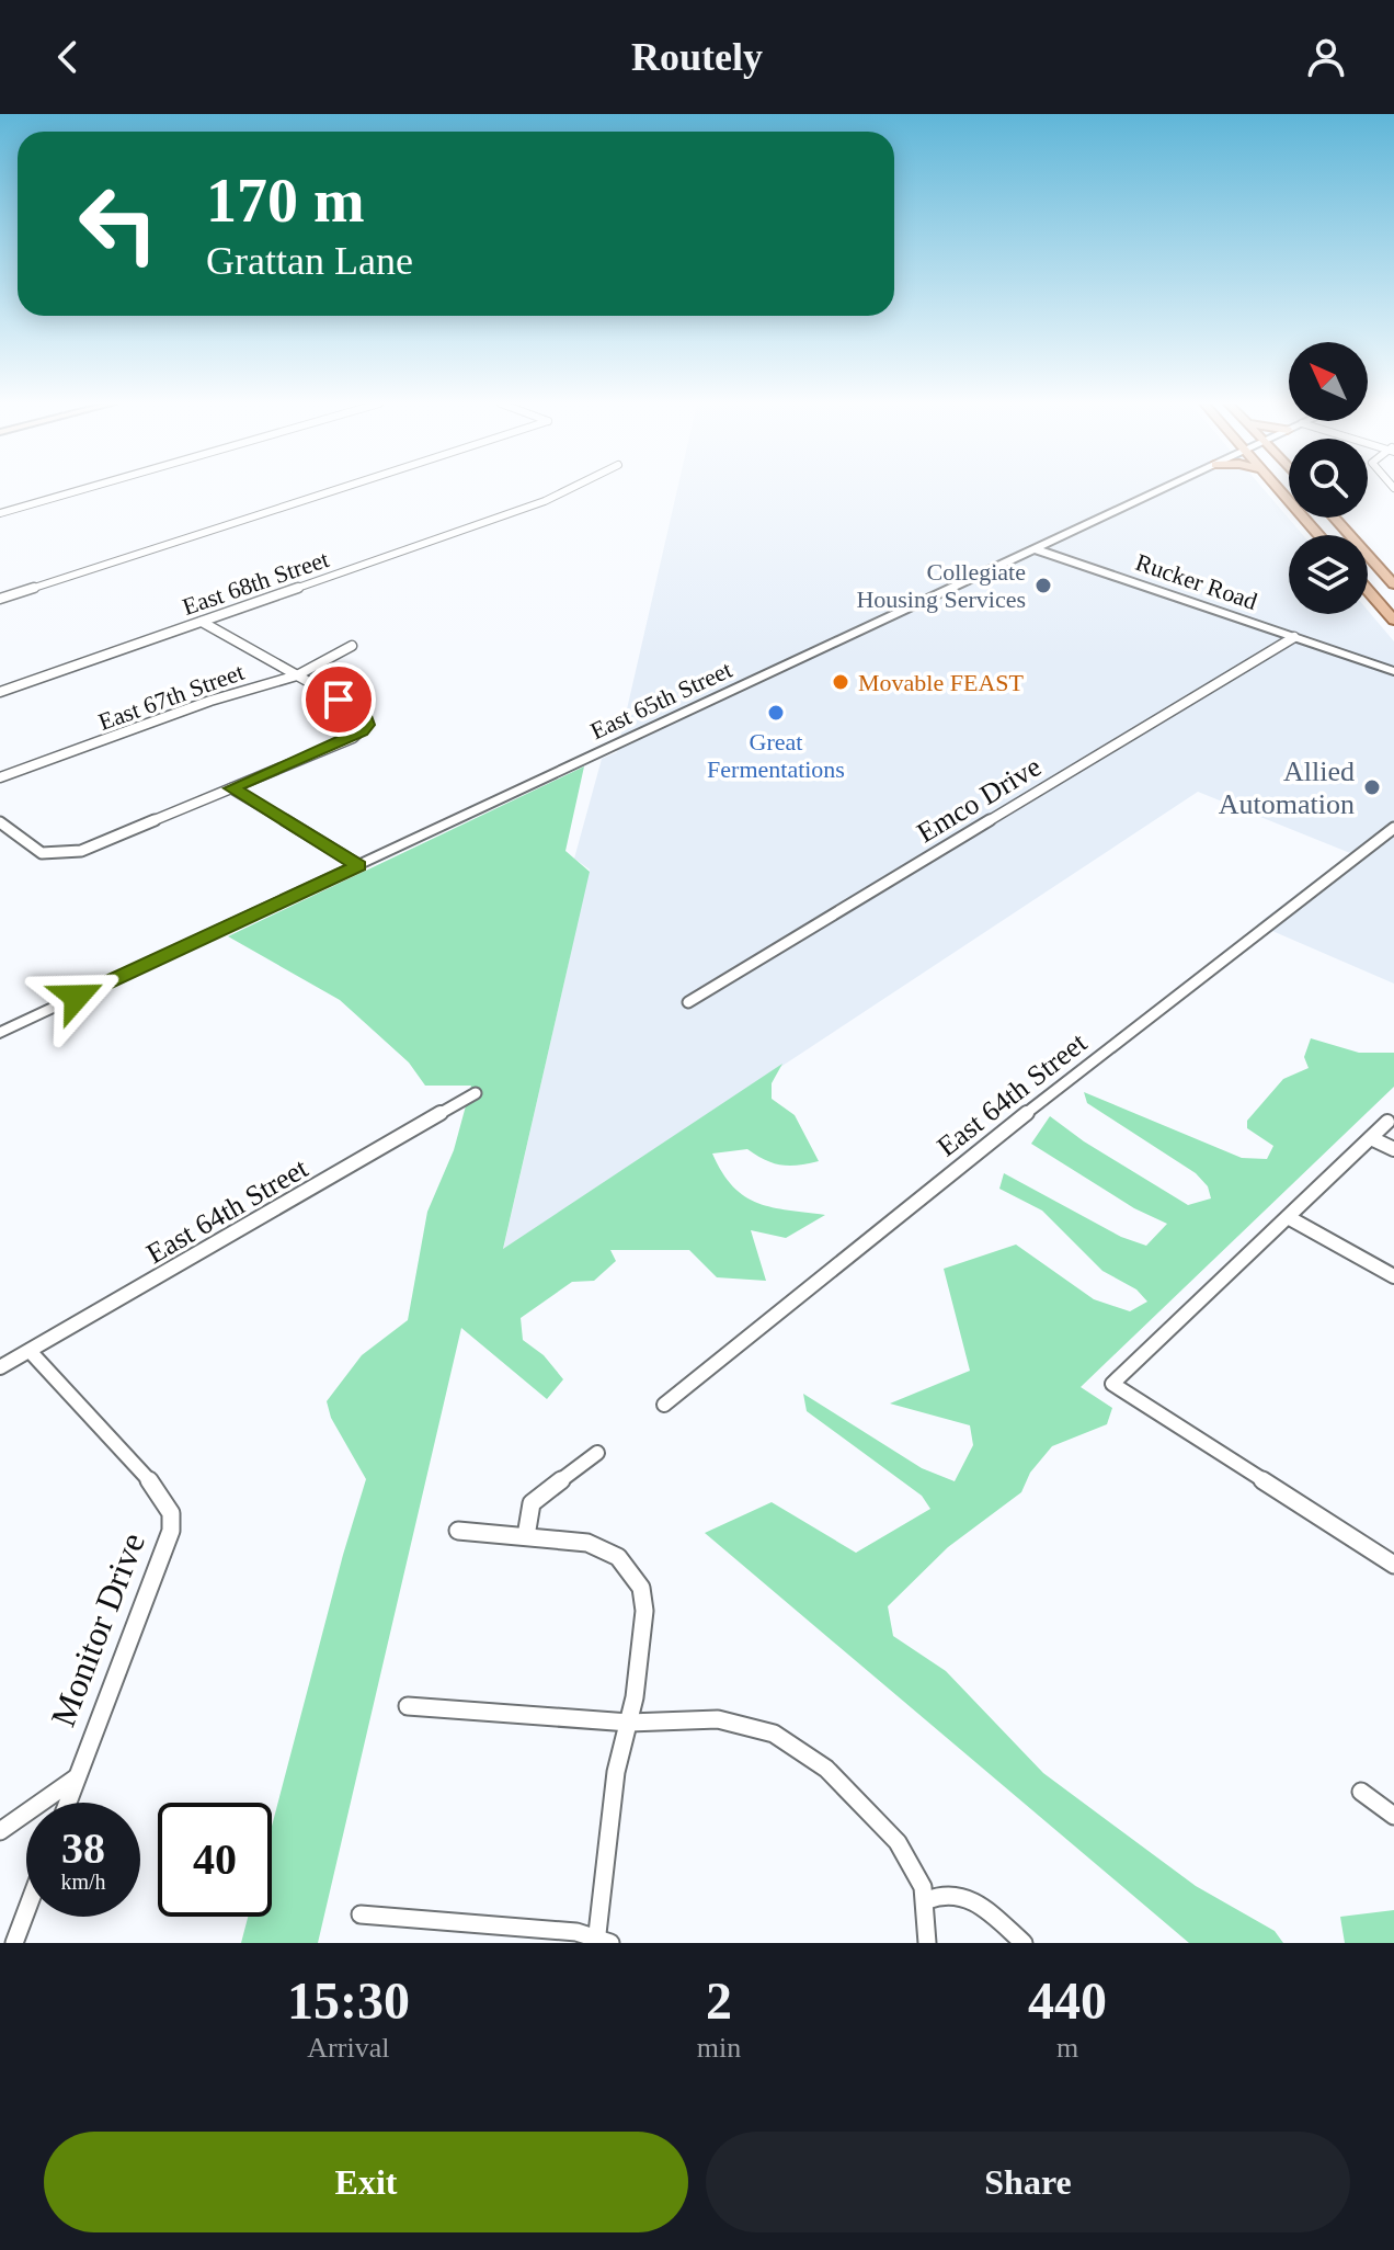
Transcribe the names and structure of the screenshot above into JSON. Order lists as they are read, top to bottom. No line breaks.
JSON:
{"streets":{"street":["Rucker Road","East 68th Street","East 67th Street","East 65th Street","Emco Drive","East 64th Street","Monitor Drive"]},"crossings":[["Rucker Road","East 65th Street"],["Rucker Road","Emco Drive"],["East 64th Street","Monitor Drive"]],"places":["Collegiate Housing Services","Movable FEAST","Great Fermentations","Allied Automation"],"north":"top left","page":{"header":"Routely","turn":["170 m","Grattan Lane"],"speed":"38 km/h","limit":"40","eta":["15:30","Arrival","2","min","440","m"],"buttons":["Exit","Share"]}}
